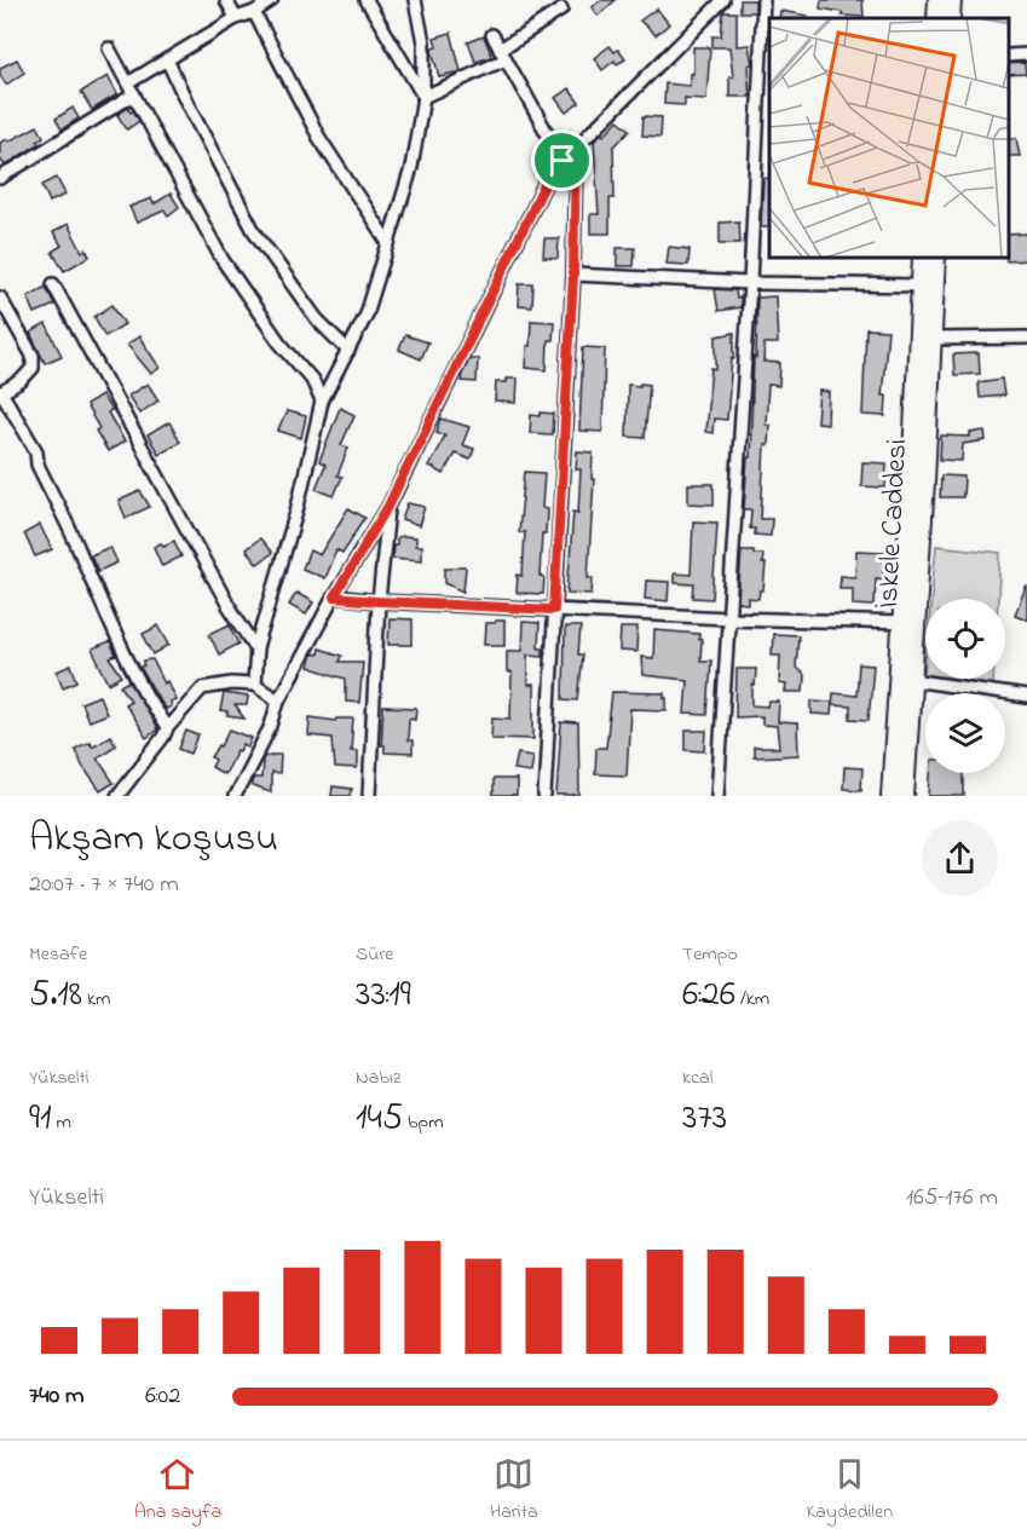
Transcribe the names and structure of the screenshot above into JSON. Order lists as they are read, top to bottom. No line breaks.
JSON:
{"streets":{"main road":["İskele Caddesi"]},"page":{"heading":["Akşam koşusu","20:07 · 7 × 740 m"],"stats":[["Mesafe","5.18 km"],["Süre","33:19"],["Tempo","6:26 /km"],["Yükselti","91 m"],["Nabız","145 bpm"],["kcal","373"]],"chart":["Yükselti","165–176 m"],"list":[{"name":"740 m","note":"6:02"}],"tabs":["Ana sayfa","Harita","Kaydedilen"]}}
